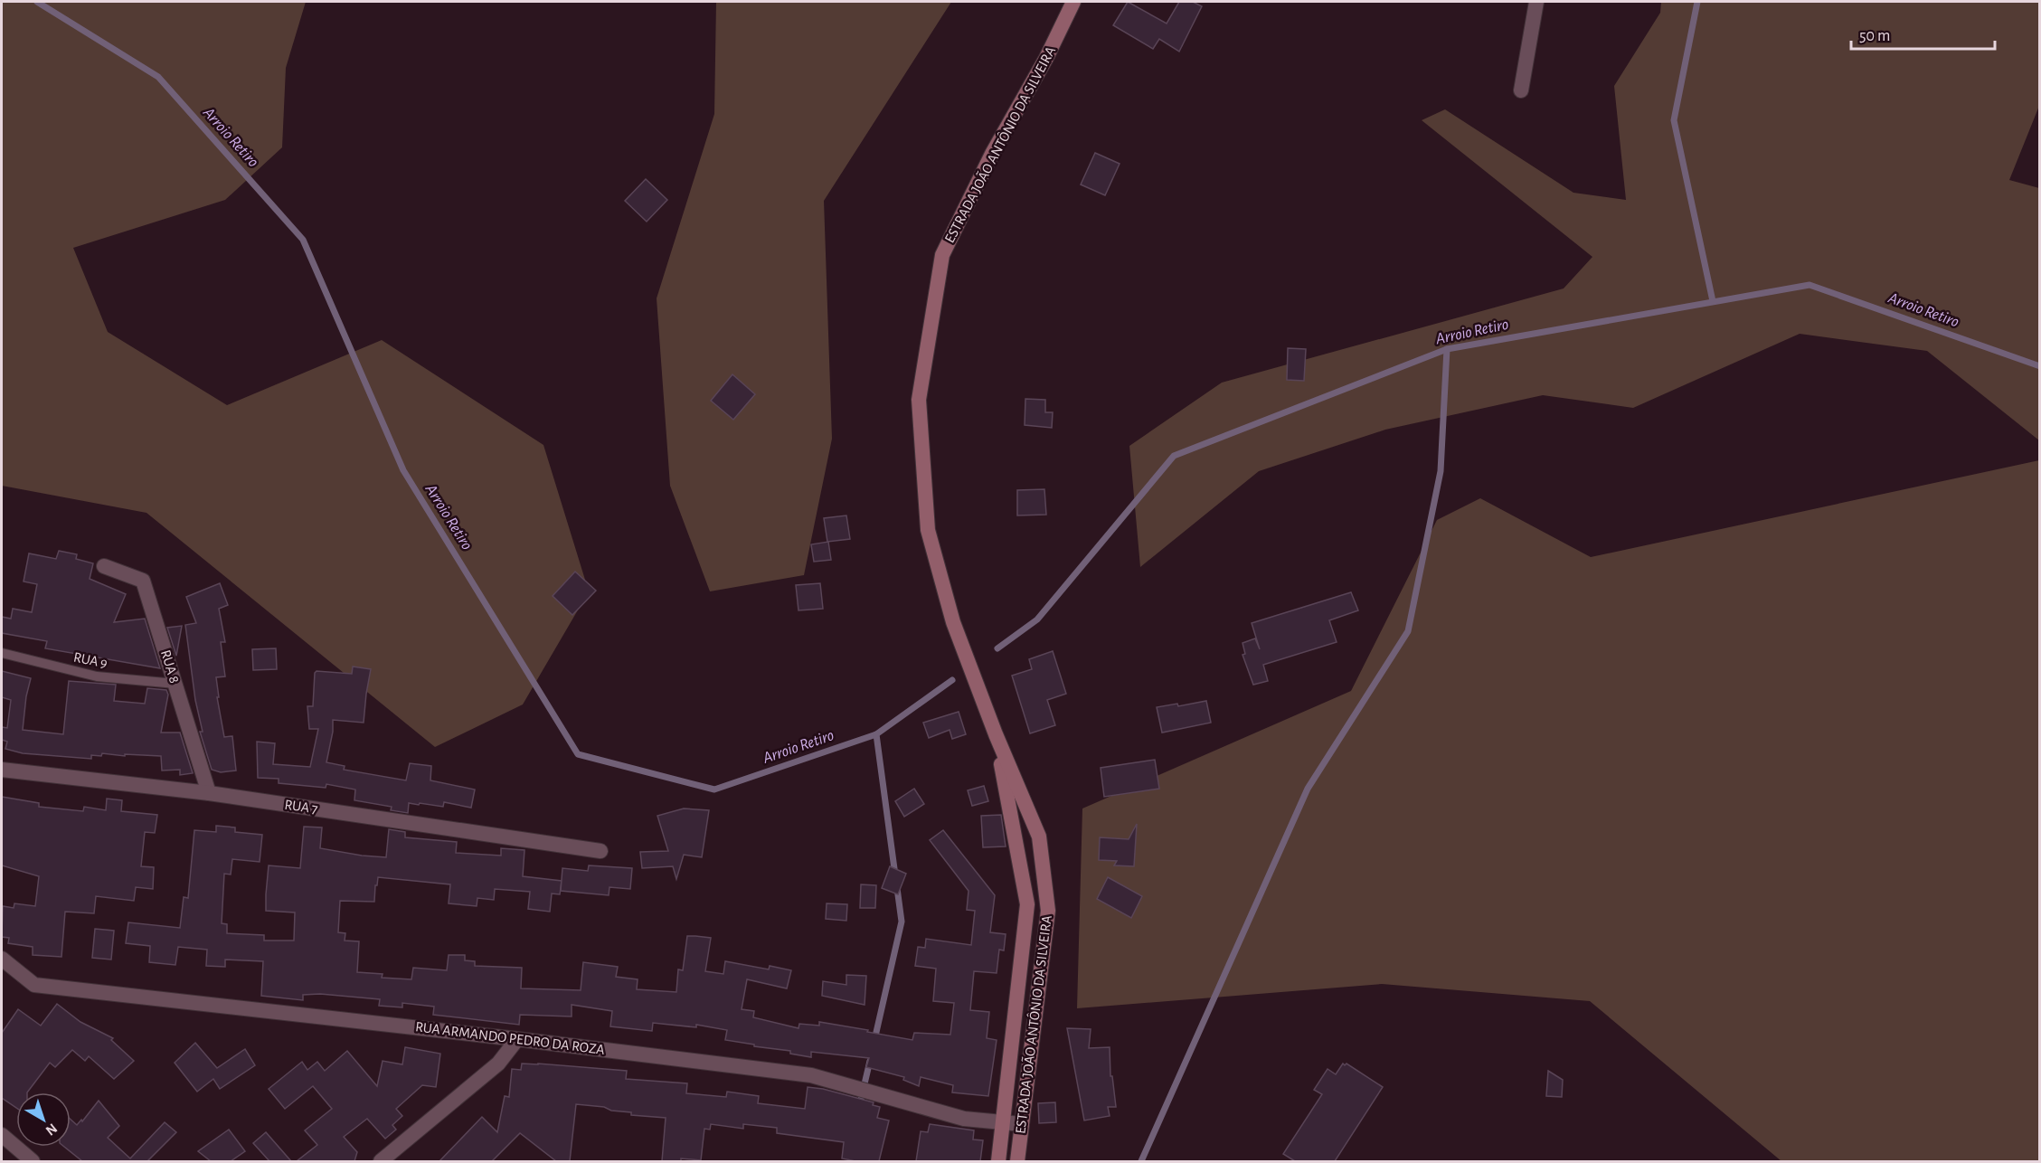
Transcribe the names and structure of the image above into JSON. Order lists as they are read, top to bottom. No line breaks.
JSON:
{"streets":{"main road":["ESTRADA JOÃO ANTÔNIO DA SILVEIRA"],"street":["RUA 8","RUA 7","RUA ARMANDO PEDRO DA ROZA"],"lane":["RUA 9"]},"crossings":[["ESTRADA JOÃO ANTÔNIO DA SILVEIRA","RUA ARMANDO PEDRO DA ROZA"],["RUA 9","RUA 8"],["RUA 8","RUA 7"]],"water":["Arroio Retiro"],"scale_bar":"50 m","north":"bottom right"}
